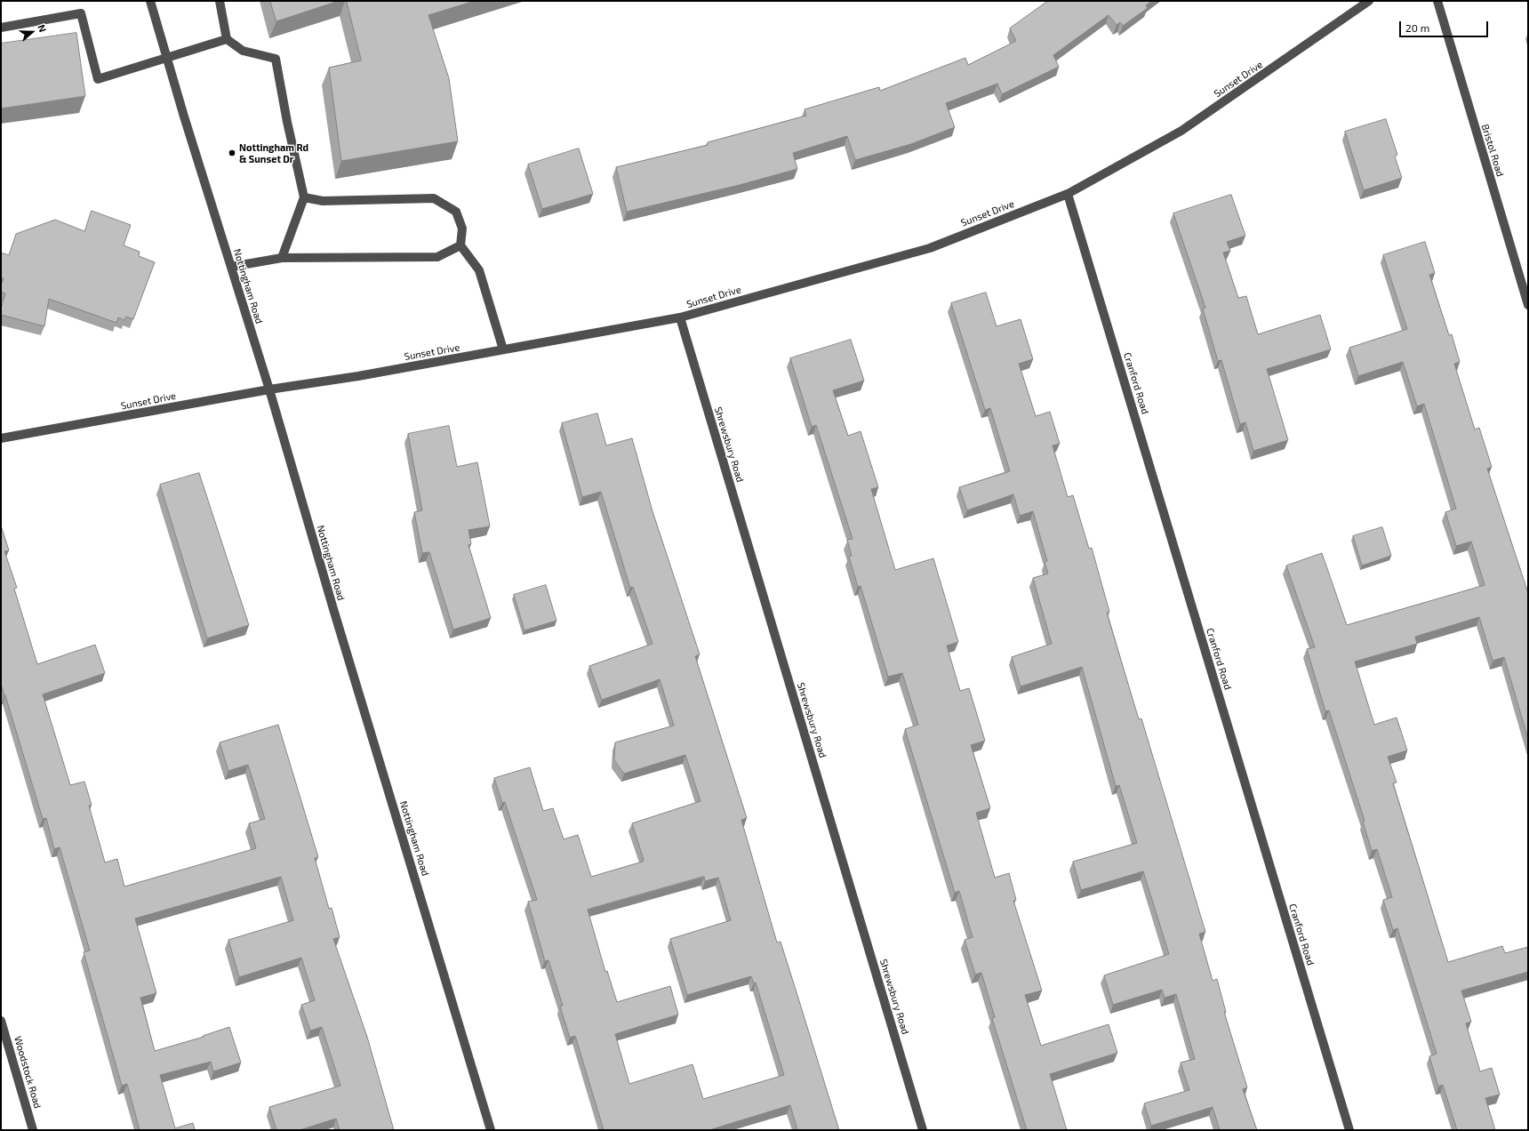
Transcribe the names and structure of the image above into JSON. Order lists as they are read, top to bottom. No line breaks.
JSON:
{"streets":{"street":["Sunset Drive","Bristol Road","Nottingham Road","Cranford Road","Shrewsbury Road","Woodstock Road"]},"crossings":[["Sunset Drive","Nottingham Road"],["Sunset Drive","Cranford Road"],["Sunset Drive","Shrewsbury Road"]],"places":["Nottingham Rd & Sunset Dr"],"scale_bar":"20 m","north":"right"}
